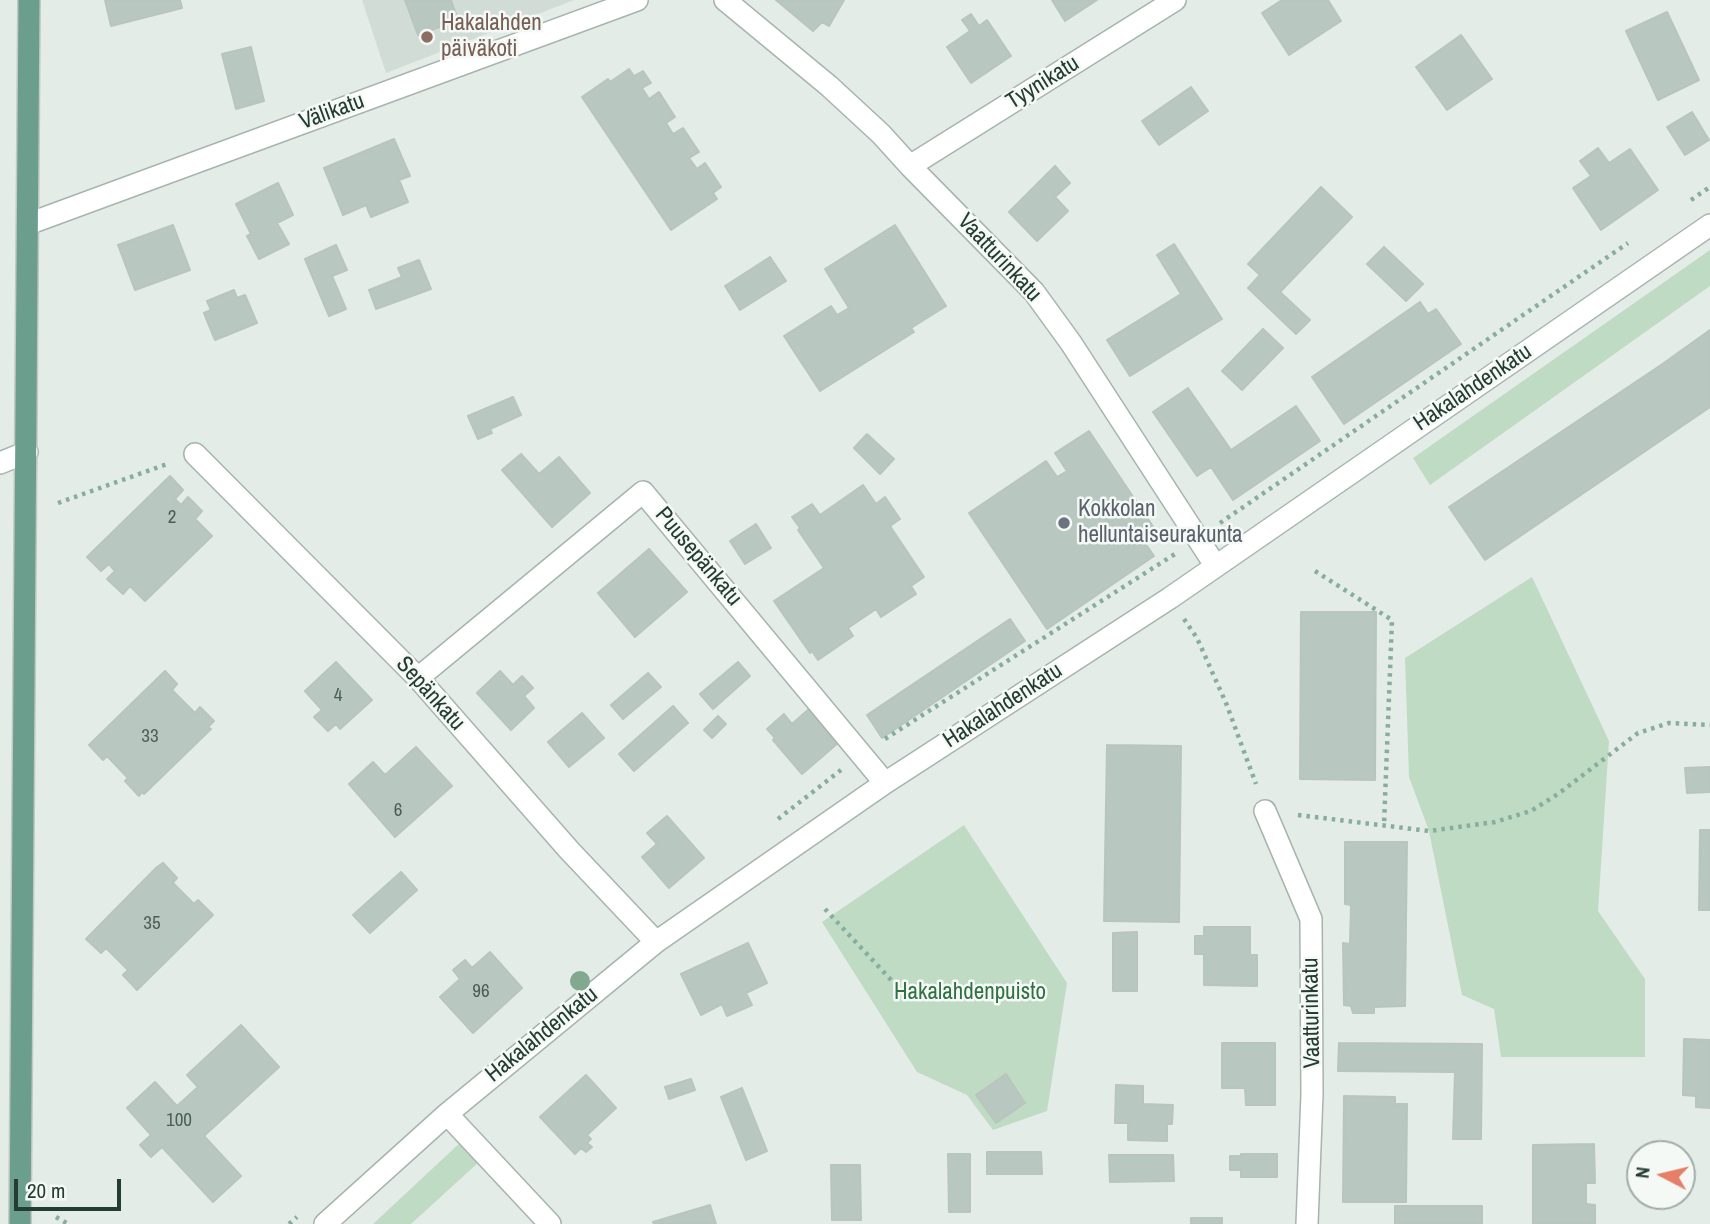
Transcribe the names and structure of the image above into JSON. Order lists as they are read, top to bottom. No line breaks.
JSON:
{"streets":{"street":["Tyynikatu","Välikatu","Vaatturinkatu","Hakalahdenkatu","Puusepänkatu","Sepänkatu"]},"crossings":[["Tyynikatu","Vaatturinkatu"],["Vaatturinkatu","Hakalahdenkatu"],["Hakalahdenkatu","Puusepänkatu"],["Hakalahdenkatu","Sepänkatu"],["Puusepänkatu","Sepänkatu"]],"parks":["Hakalahdenpuisto"],"places":["Hakalahden päiväkoti","Kokkolan helluntaiseurakunta"],"house_numbers":["2","4","33","6","35","96","100"],"scale_bar":"20 m","north":"left"}
